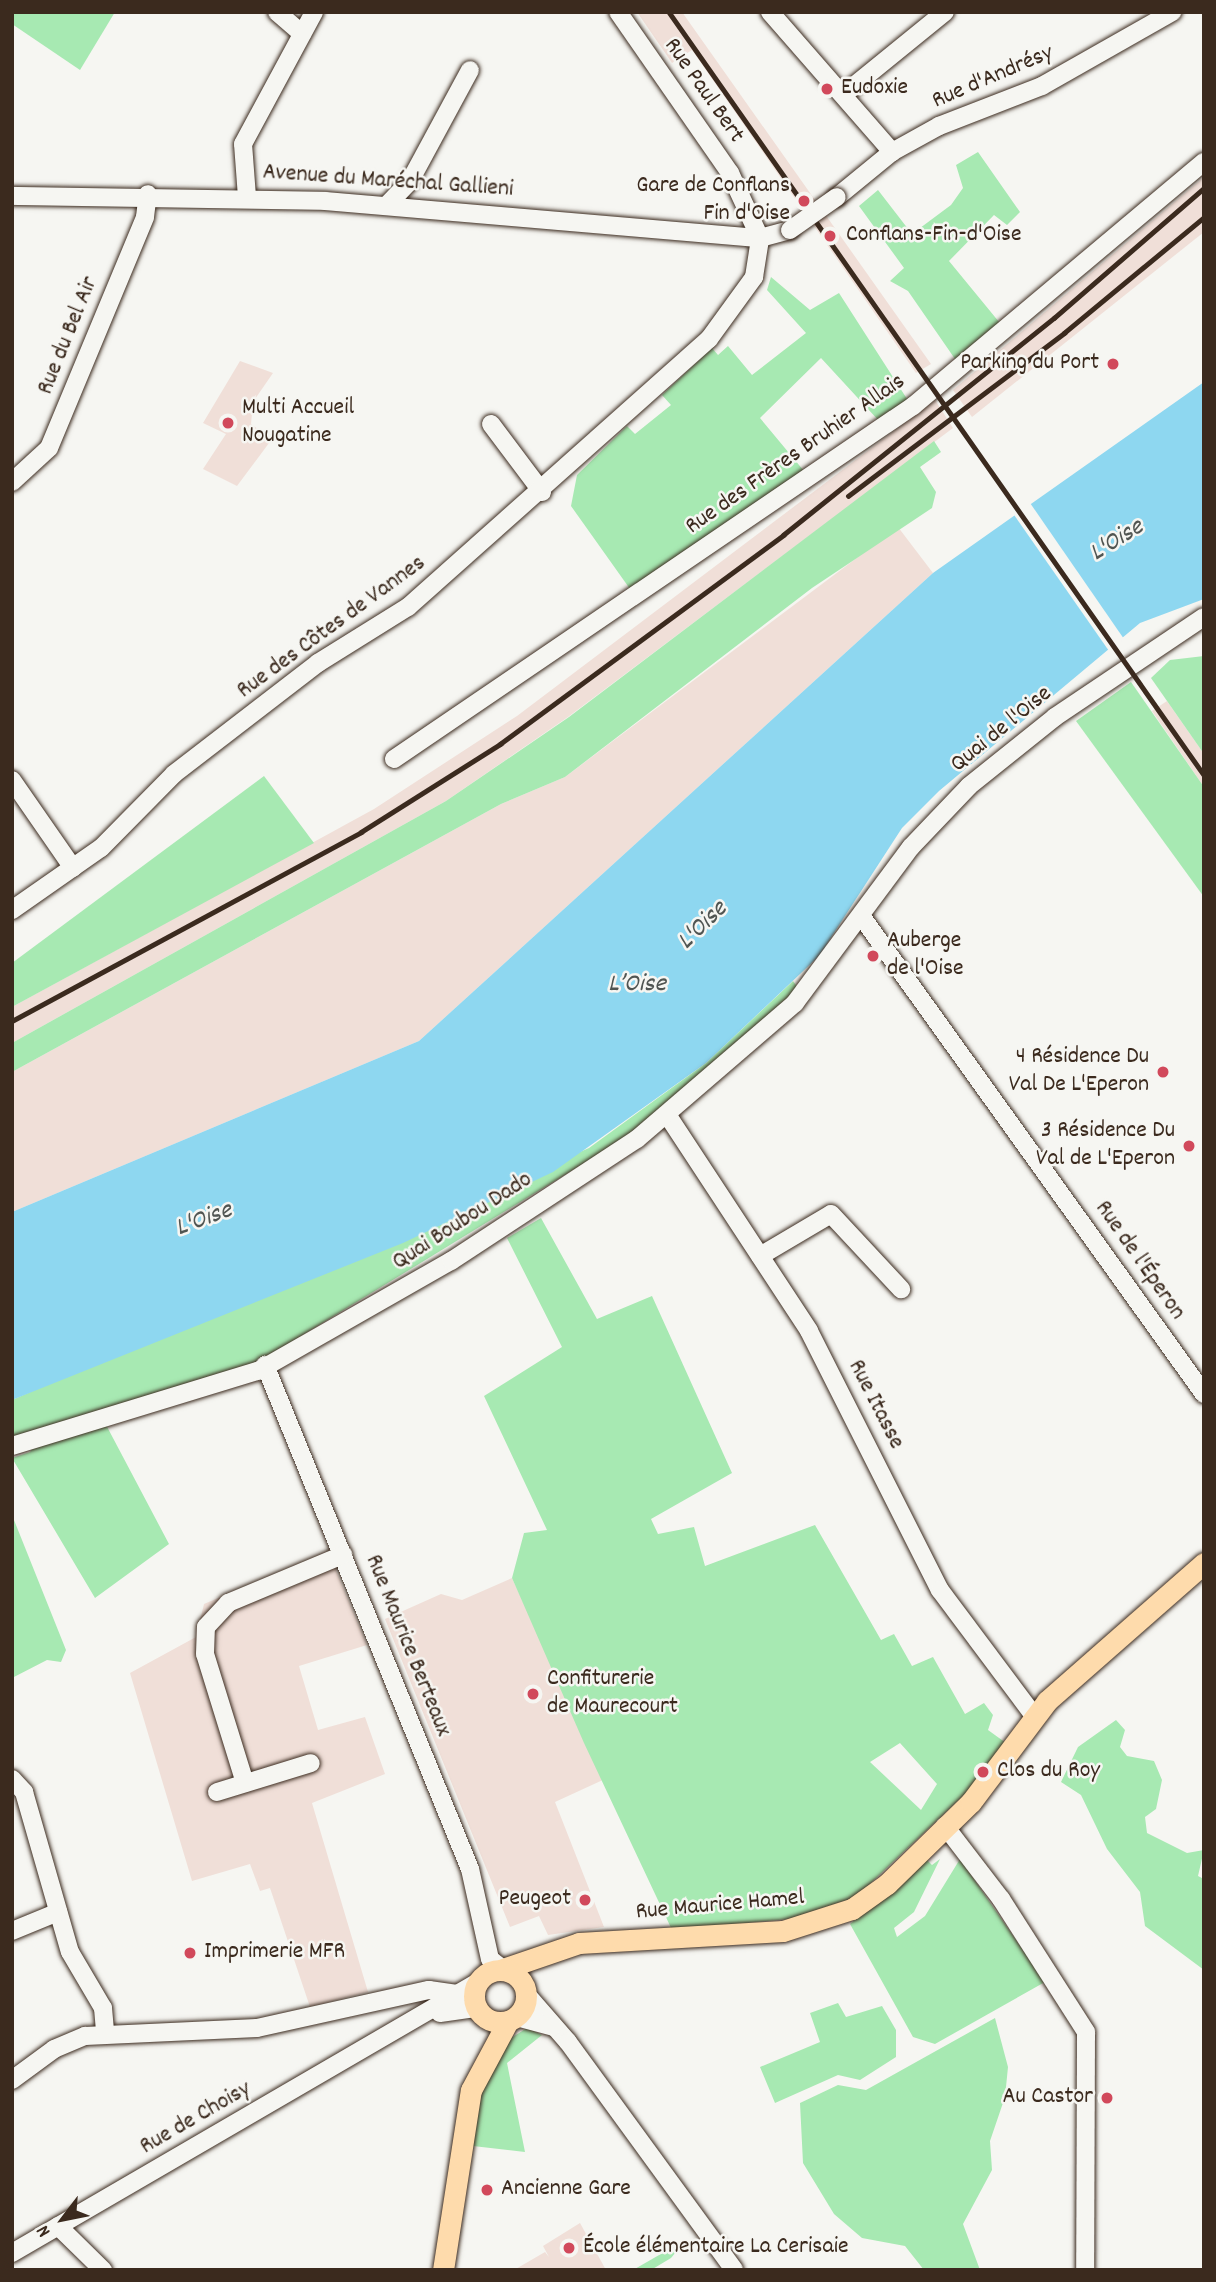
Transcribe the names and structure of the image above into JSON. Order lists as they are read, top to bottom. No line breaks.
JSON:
{"streets":{"main road":["Rue Maurice Hamel"],"street":["Rue d'Andrésy","Rue Paul Bert","Avenue du Maréchal Gallieni","Rue du Bel Air","Rue des Frères Bruhier Allais","Rue des Côtes de Vannes","Quai de l'Oise","Quai Boubou Dado","Rue de l'Éperon","Rue Itasse","Rue Maurice Berteaux","Rue de Choisy"]},"crossings":[["Rue d'Andrésy","Avenue du Maréchal Gallieni"],["Rue Paul Bert","Avenue du Maréchal Gallieni"],["Rue Paul Bert","Rue des Côtes de Vannes"],["Avenue du Maréchal Gallieni","Rue du Bel Air"],["Avenue du Maréchal Gallieni","Rue des Côtes de Vannes"],["Quai de l'Oise","Quai Boubou Dado"],["Quai de l'Oise","Rue de l'Éperon"],["Quai Boubou Dado","Rue de l'Éperon"],["Quai Boubou Dado","Rue Itasse"],["Quai Boubou Dado","Rue Maurice Berteaux"],["Rue Itasse","Rue Maurice Hamel"],["Rue Maurice Berteaux","Rue Maurice Hamel"],["Rue Maurice Berteaux","Rue de Choisy"],["Rue Maurice Hamel","Rue de Choisy"]],"water":["L'Oise","L’Oise"],"places":["Eudoxie","Gare de Conflans Fin d'Oise","Conflans-Fin-d'Oise","Parking du Port","Multi Accueil Nougatine","Auberge de l'Oise","4 Résidence Du Val De L'Eperon","3 Résidence Du Val de L'Eperon","Confiturerie de Maurecourt","Clos du Roy","Peugeot","Imprimerie MFR","Au Castor","Ancienne Gare","École élémentaire La Cerisaie"],"north":"bottom left"}
